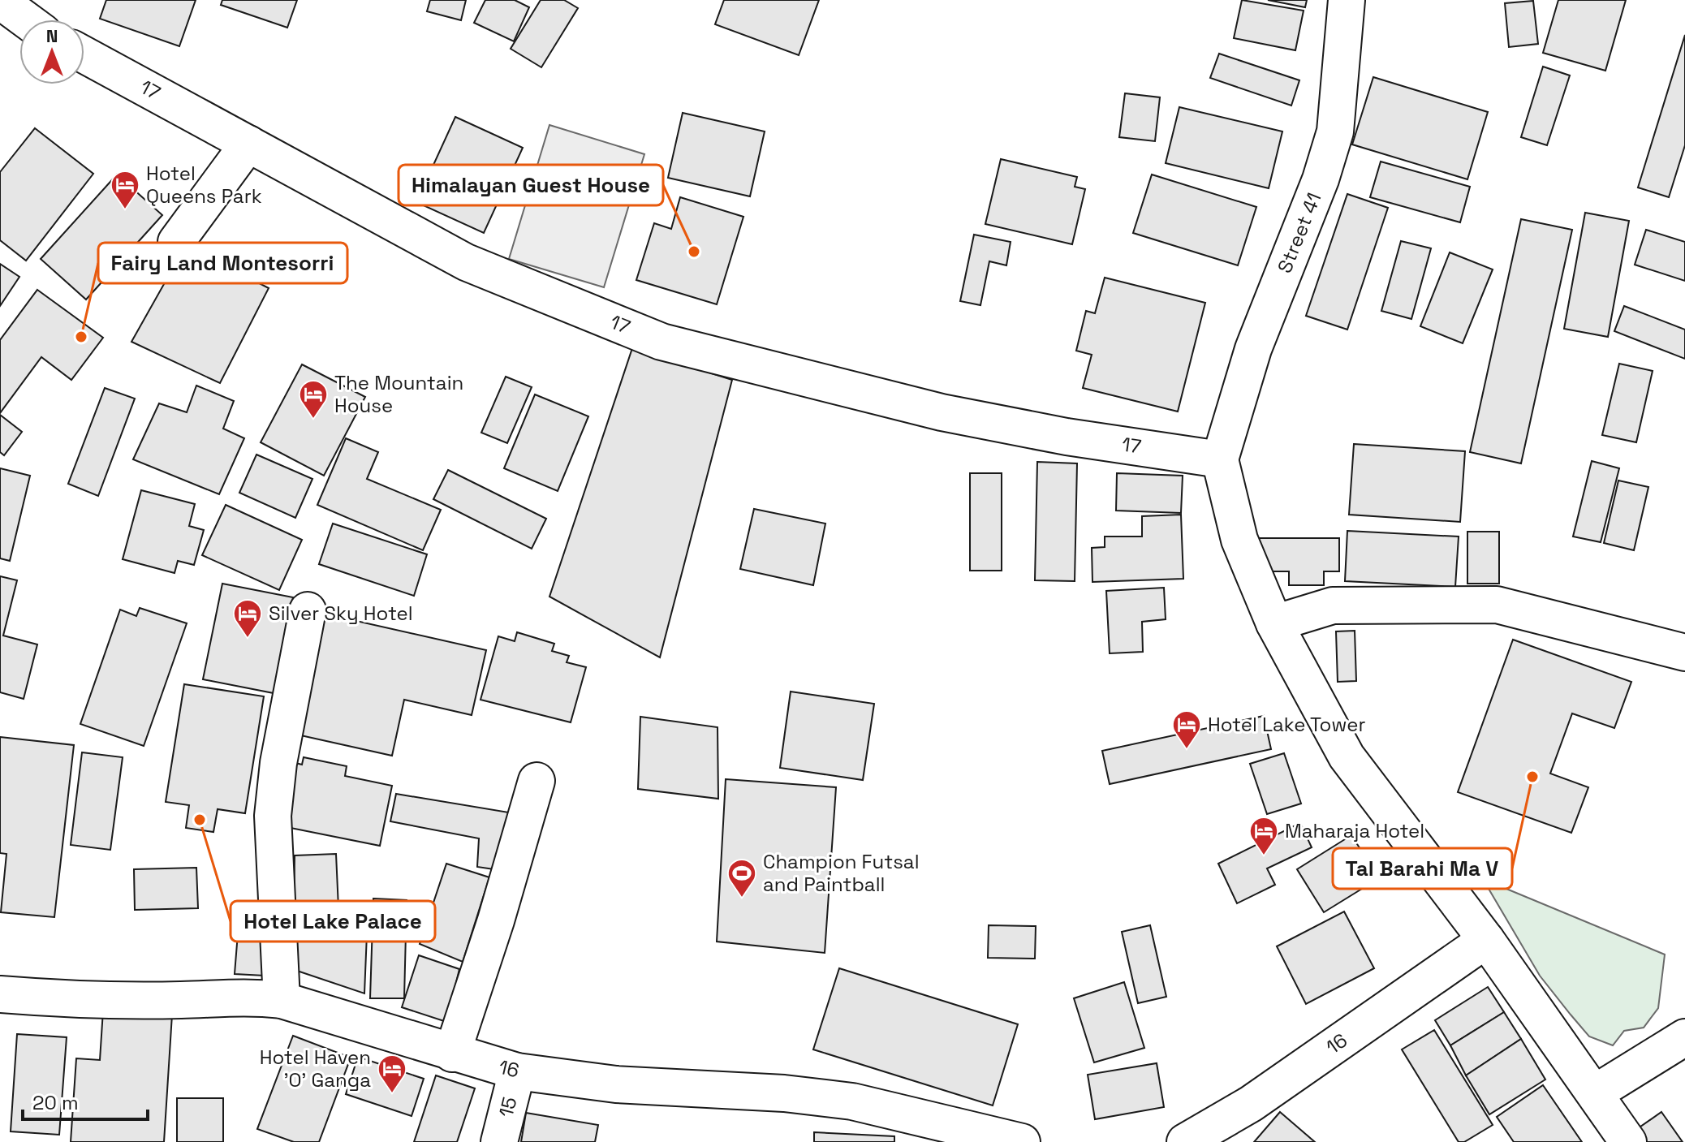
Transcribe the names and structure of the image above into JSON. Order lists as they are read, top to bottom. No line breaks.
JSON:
{"streets":{"street":["17","Street 41","16","15"]},"crossings":[["17","Street 41"],["16","15"]],"places":{"hotel":["Hotel Queens Park","The Mountain House","Silver Sky Hotel","Hotel Lake Tower","Maharaja Hotel","Hotel Haven 'O' Ganga"],"other":["Himalayan Guest House","Fairy Land Montesorri","Tal Barahi Ma V","Hotel Lake Palace"],"sports":["Champion Futsal and Paintball"]},"scale_bar":"20 m","north":"top"}
